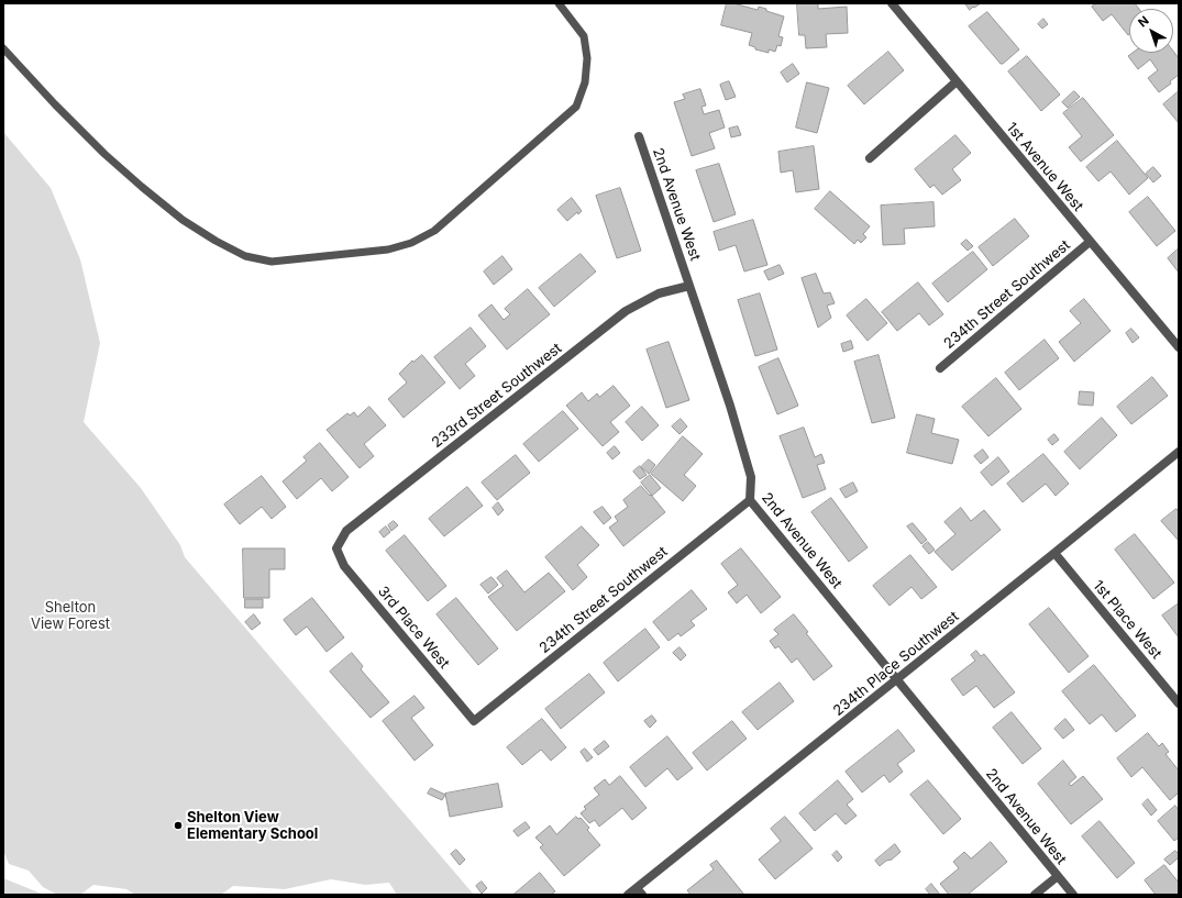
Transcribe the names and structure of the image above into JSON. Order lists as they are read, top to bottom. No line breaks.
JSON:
{"streets":{"street":["1st Avenue West","2nd Avenue West","234th Street Southwest","233rd Street Southwest","1st Place West","3rd Place West","234th Place Southwest"]},"crossings":[["1st Avenue West","234th Street Southwest"],["2nd Avenue West","234th Street Southwest"],["2nd Avenue West","233rd Street Southwest"],["2nd Avenue West","234th Place Southwest"],["234th Street Southwest","3rd Place West"],["233rd Street Southwest","3rd Place West"],["1st Place West","234th Place Southwest"]],"parks":["Shelton View Forest"],"places":["Shelton View Elementary School"],"north":"top left"}
